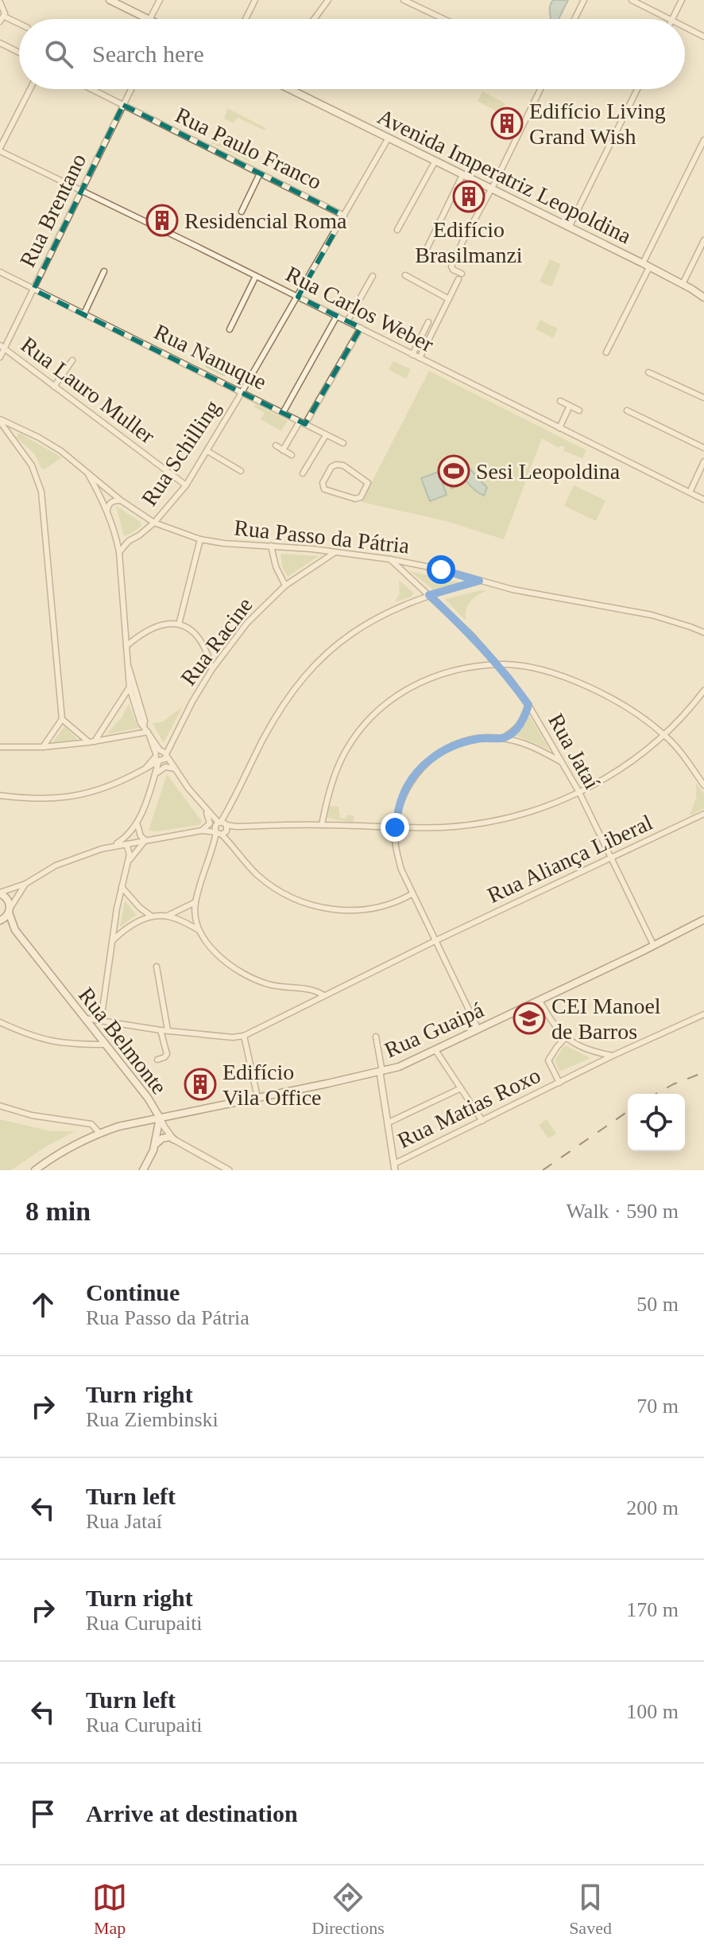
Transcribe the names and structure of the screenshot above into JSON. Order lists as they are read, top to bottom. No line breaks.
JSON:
{"streets":{"main road":["Avenida Imperatriz Leopoldina","Rua Guaipá","Rua Belmonte"],"street":["Rua Paulo Franco","Rua Brentano","Rua Carlos Weber","Rua Nanuque","Rua Lauro Muller","Rua Schilling","Rua Passo da Pátria","Rua Racine","Rua Jataí","Rua Aliança Liberal","Rua Matias Roxo"]},"crossings":[["Rua Paulo Franco","Rua Brentano"],["Rua Paulo Franco","Rua Schilling"],["Avenida Imperatriz Leopoldina","Rua Schilling"],["Rua Brentano","Rua Carlos Weber"],["Rua Brentano","Rua Nanuque"],["Rua Brentano","Rua Lauro Muller"],["Rua Carlos Weber","Rua Schilling"],["Rua Nanuque","Rua Schilling"],["Rua Lauro Muller","Rua Schilling"],["Rua Schilling","Rua Passo da Pátria"],["Rua Passo da Pátria","Rua Racine"],["Rua Passo da Pátria","Rua Jataí"],["Rua Jataí","Rua Aliança Liberal"],["Rua Jataí","Rua Guaipá"],["Rua Guaipá","Rua Belmonte"]],"places":{"building":["Edifício Living Grand Wish","Edifício Brasilmanzi","Residencial Roma","Edifício Vila Office"],"sports":["Sesi Leopoldina"],"school or university":["CEI Manoel de Barros"]},"page":{"search":"Search here","heading":["8 min","Walk · 590 m"],"list":[["Continue","Rua Passo da Pátria","50 m"],["Turn right","Rua Ziembinski","70 m"],["Turn left","Rua Jataí","200 m"],["Turn right","Rua Curupaiti","170 m"],["Turn left","Rua Curupaiti","100 m"],"Arrive at destination"],"nav":["Map","Directions","Saved"]}}
